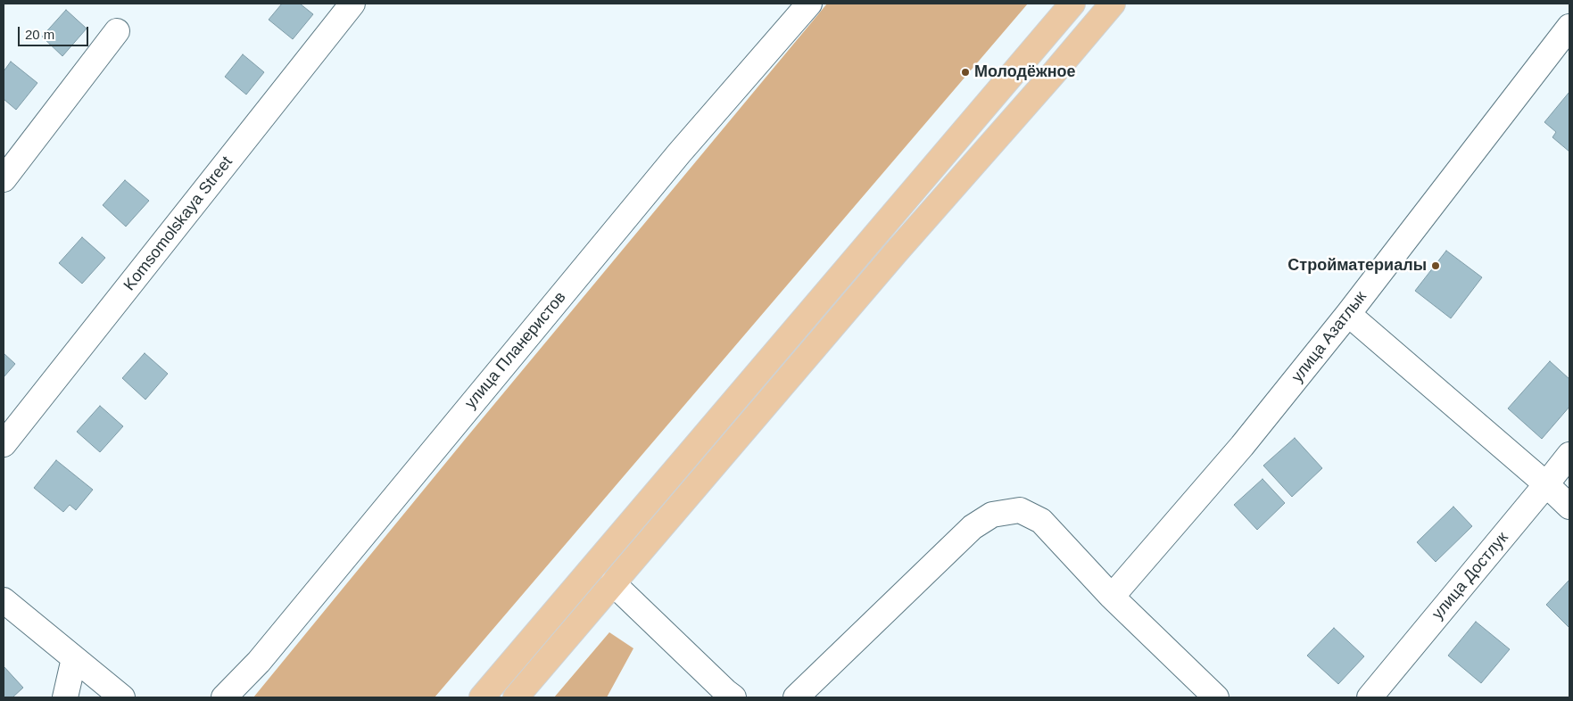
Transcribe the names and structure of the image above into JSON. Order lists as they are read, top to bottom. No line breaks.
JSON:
{"streets":{"street":["Komsomolskaya Street","улица Азатлык","улица Планеристов","улица Достлук"]},"places":["Молодёжное","Стройматериалы"],"scale_bar":"20 m"}
